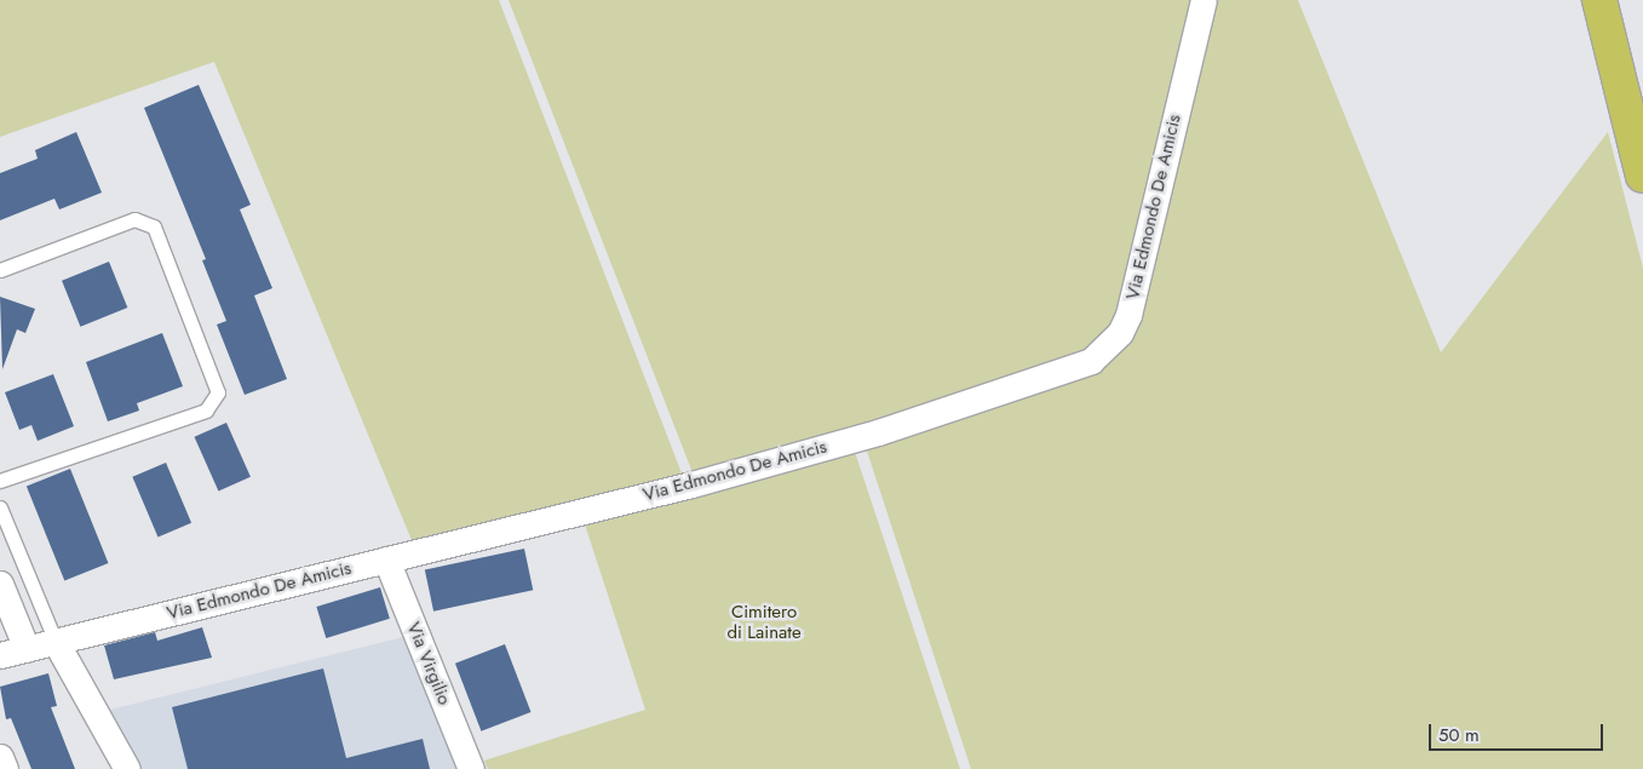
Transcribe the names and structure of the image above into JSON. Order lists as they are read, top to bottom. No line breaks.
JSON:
{"streets":{"street":["Via Edmondo De Amicis","Via Virgilio"]},"crossings":[["Via Edmondo De Amicis","Via Virgilio"]],"parks":["Cimitero di Lainate"],"scale_bar":"50 m"}
